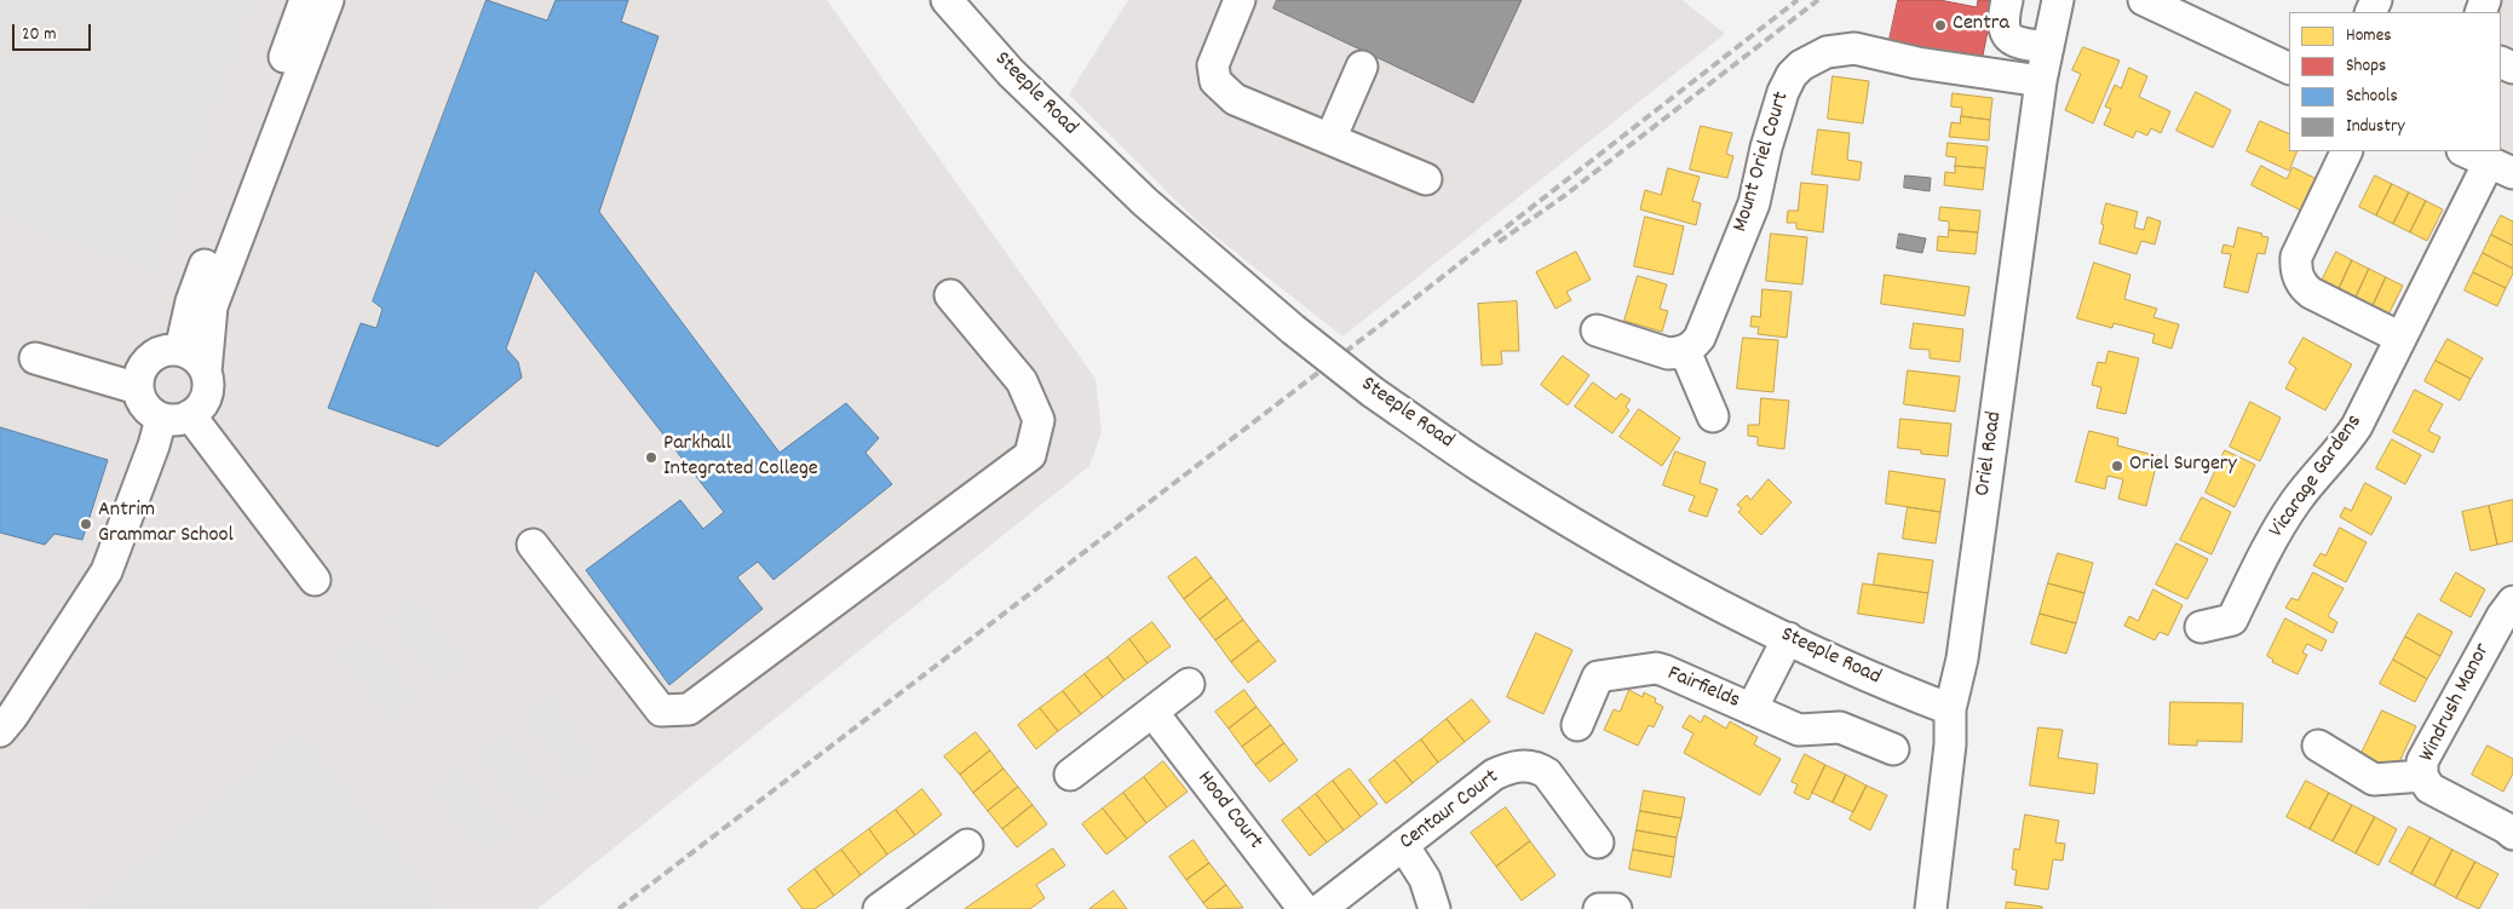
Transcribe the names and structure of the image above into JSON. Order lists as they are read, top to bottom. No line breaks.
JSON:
{"streets":{"street":["Steeple Road","Mount Oriel Court","Oriel Road","Vicarage Gardens","Fairfields","Windrush Manor","Hood Court","Centaur Court"]},"crossings":[["Steeple Road","Oriel Road"],["Steeple Road","Fairfields"],["Mount Oriel Court","Oriel Road"]],"places":["Centra","Parkhall Integrated College","Oriel Surgery","Antrim Grammar School"],"legend":["Homes","Shops","Schools","Industry"],"scale_bar":"20 m"}
